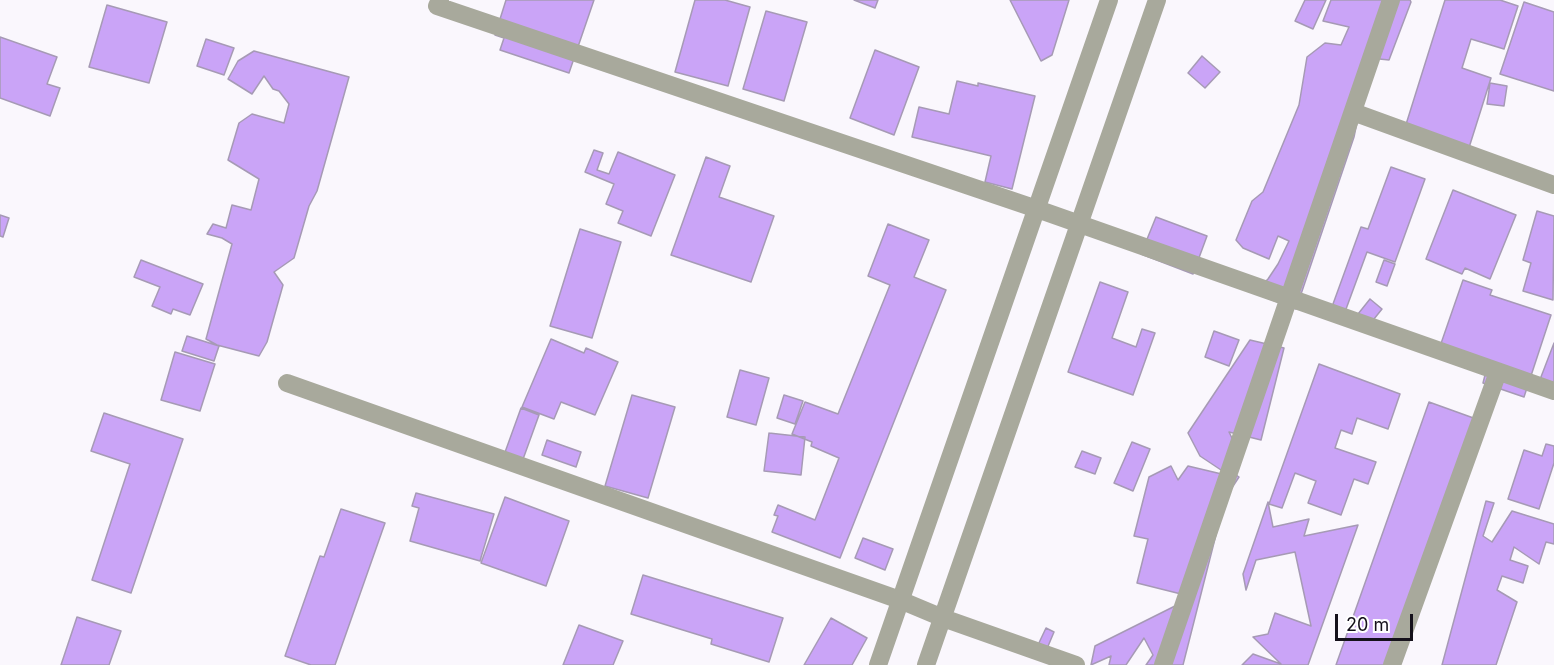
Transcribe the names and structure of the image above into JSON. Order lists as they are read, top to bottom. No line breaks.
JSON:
{"scale_bar":"20 m"}
